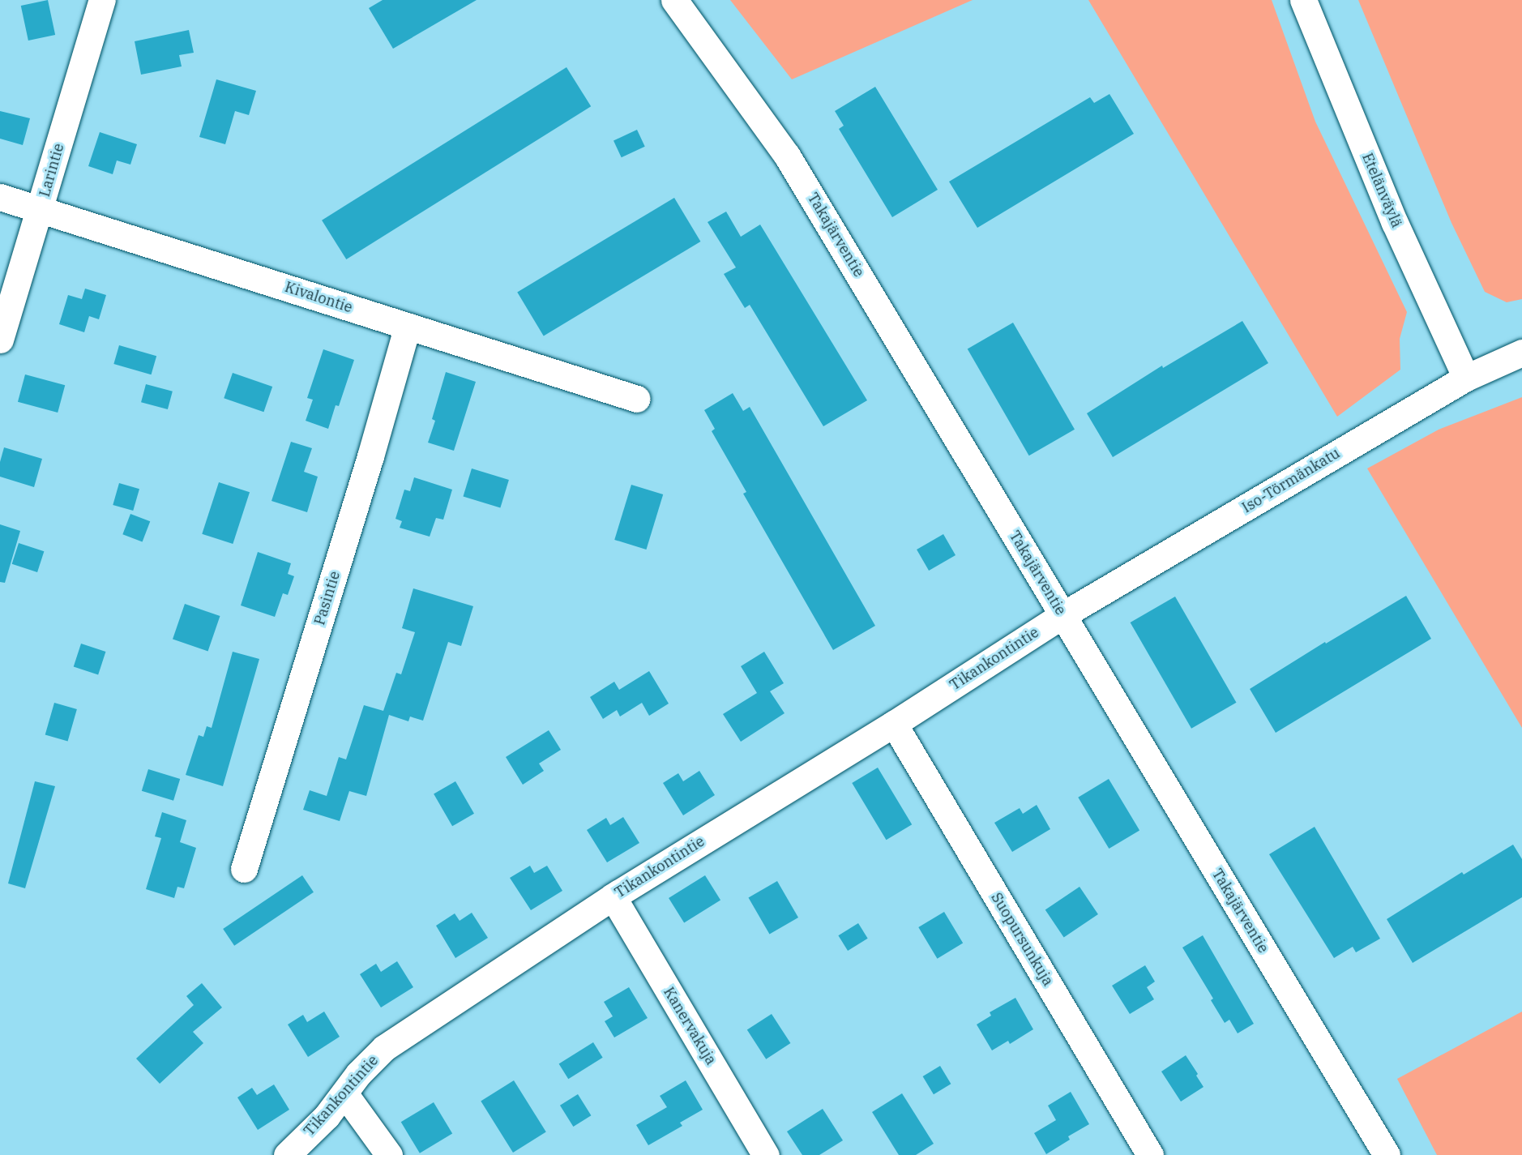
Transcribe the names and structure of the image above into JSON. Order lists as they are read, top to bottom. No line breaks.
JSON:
{"streets":{"street":["Larintie","Etelänväylä","Takajärventie","Kivalontie","Iso-Törmänkatu","Pasintie","Tikankontintie","Suopursunkuja","Kanervakuja"]},"crossings":[["Larintie","Kivalontie"],["Etelänväylä","Iso-Törmänkatu"],["Takajärventie","Iso-Törmänkatu"],["Takajärventie","Tikankontintie"],["Kivalontie","Pasintie"],["Iso-Törmänkatu","Tikankontintie"],["Tikankontintie","Suopursunkuja"],["Tikankontintie","Kanervakuja"]]}
